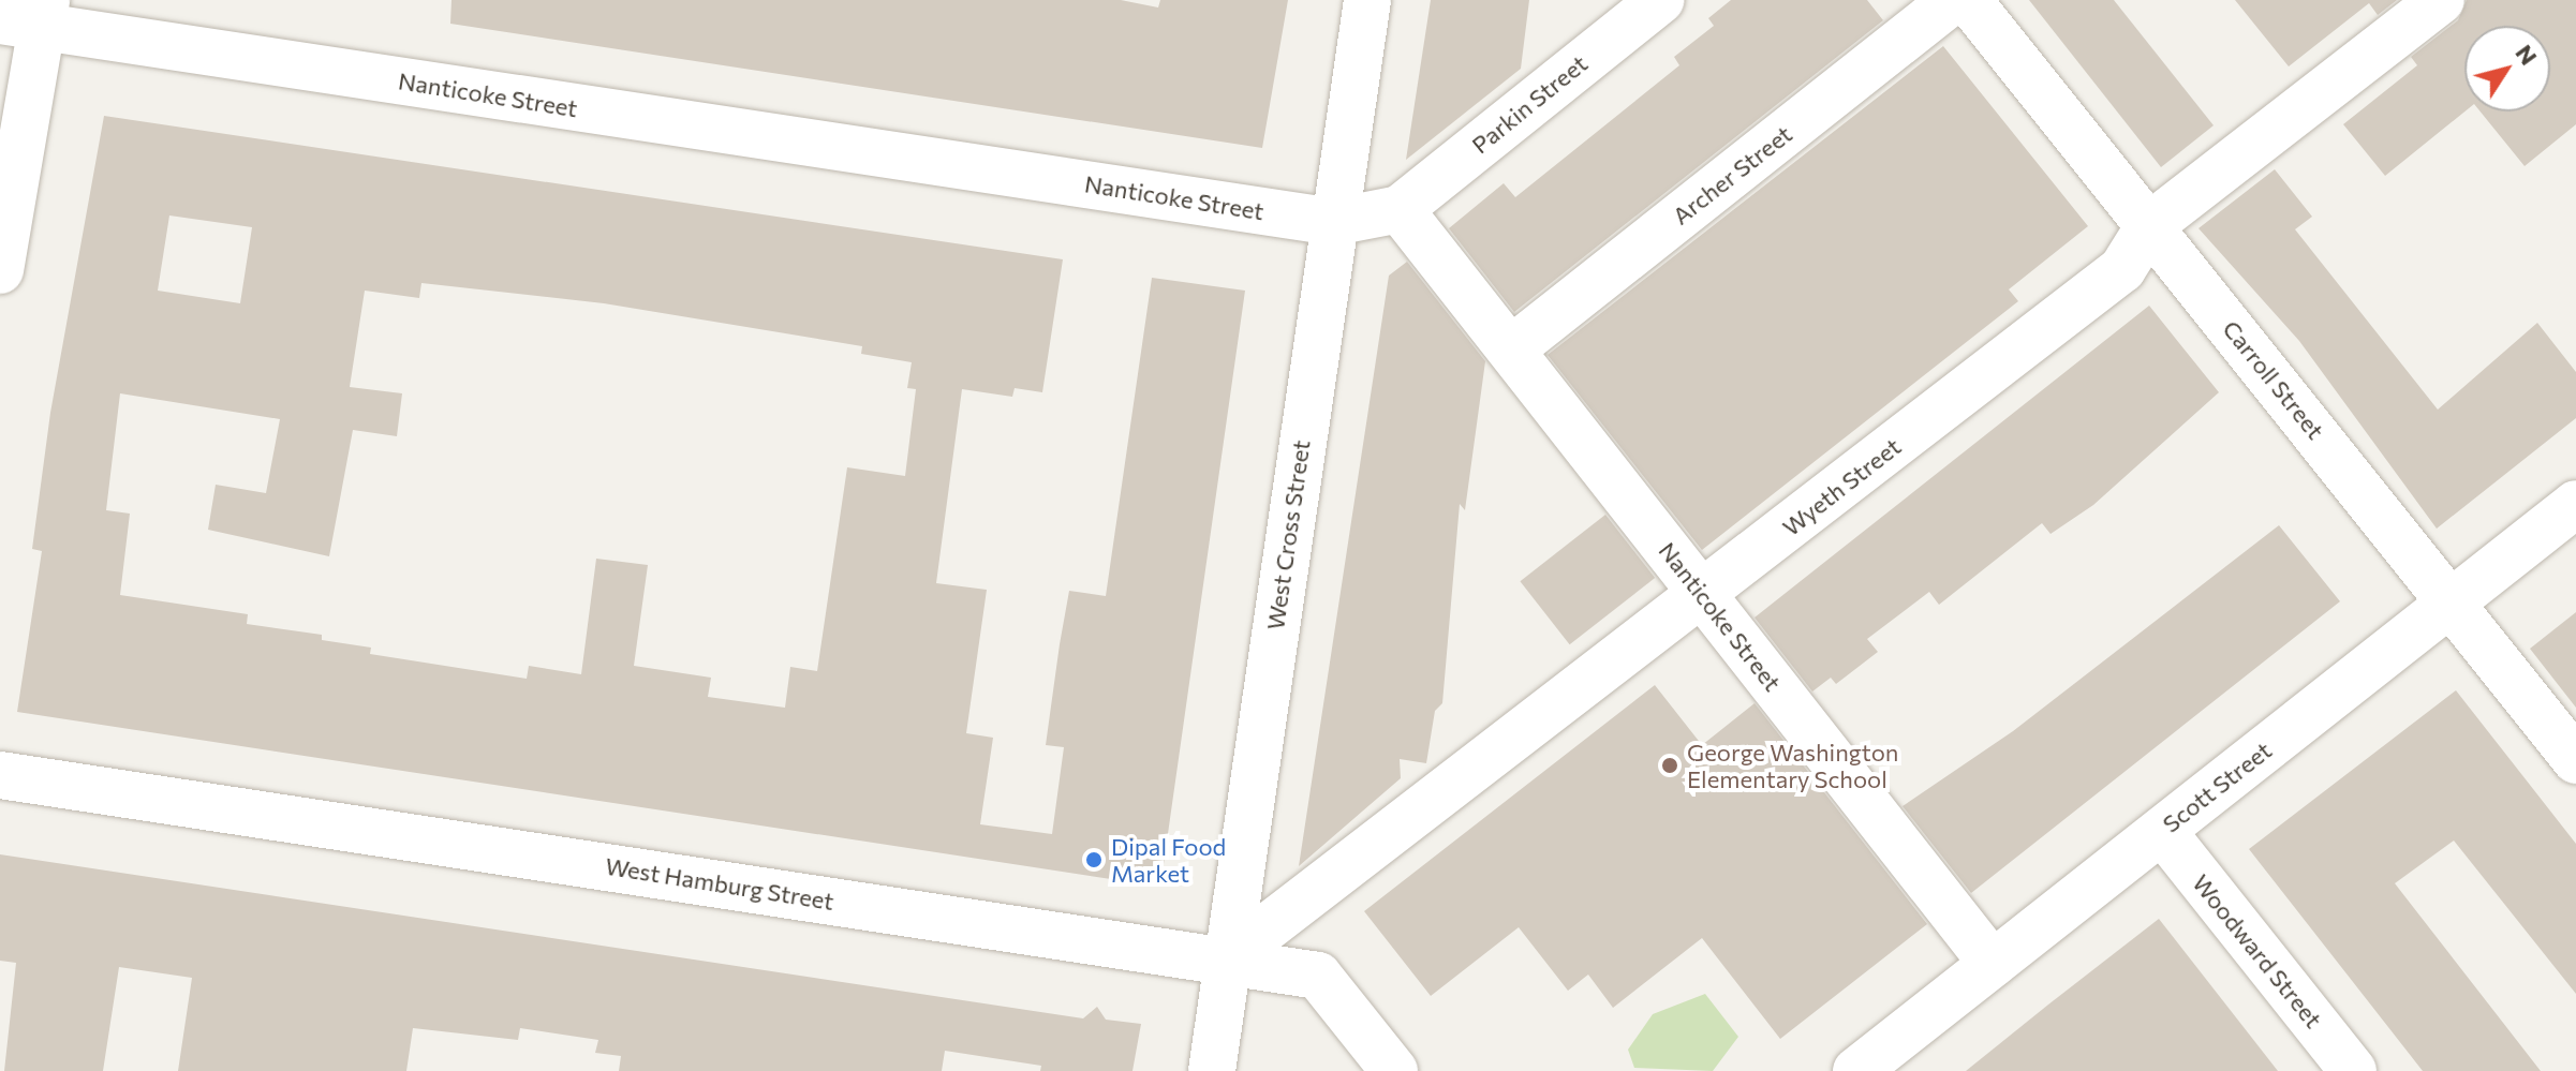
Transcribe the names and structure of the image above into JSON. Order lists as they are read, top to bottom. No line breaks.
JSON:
{"streets":{"street":["Nanticoke Street","Parkin Street","Archer Street","Carroll Street","Wyeth Street","West Cross Street","Scott Street","West Hamburg Street","Woodward Street"]},"crossings":[["Nanticoke Street","Parkin Street"],["Nanticoke Street","Archer Street"],["Nanticoke Street","Wyeth Street"],["Nanticoke Street","West Cross Street"],["Nanticoke Street","Scott Street"],["Carroll Street","Wyeth Street"],["Carroll Street","Scott Street"],["Wyeth Street","West Cross Street"],["Wyeth Street","West Hamburg Street"],["West Cross Street","West Hamburg Street"],["Scott Street","Woodward Street"]],"places":["George Washington Elementary School","Dipal Food Market"],"north":"top right"}
